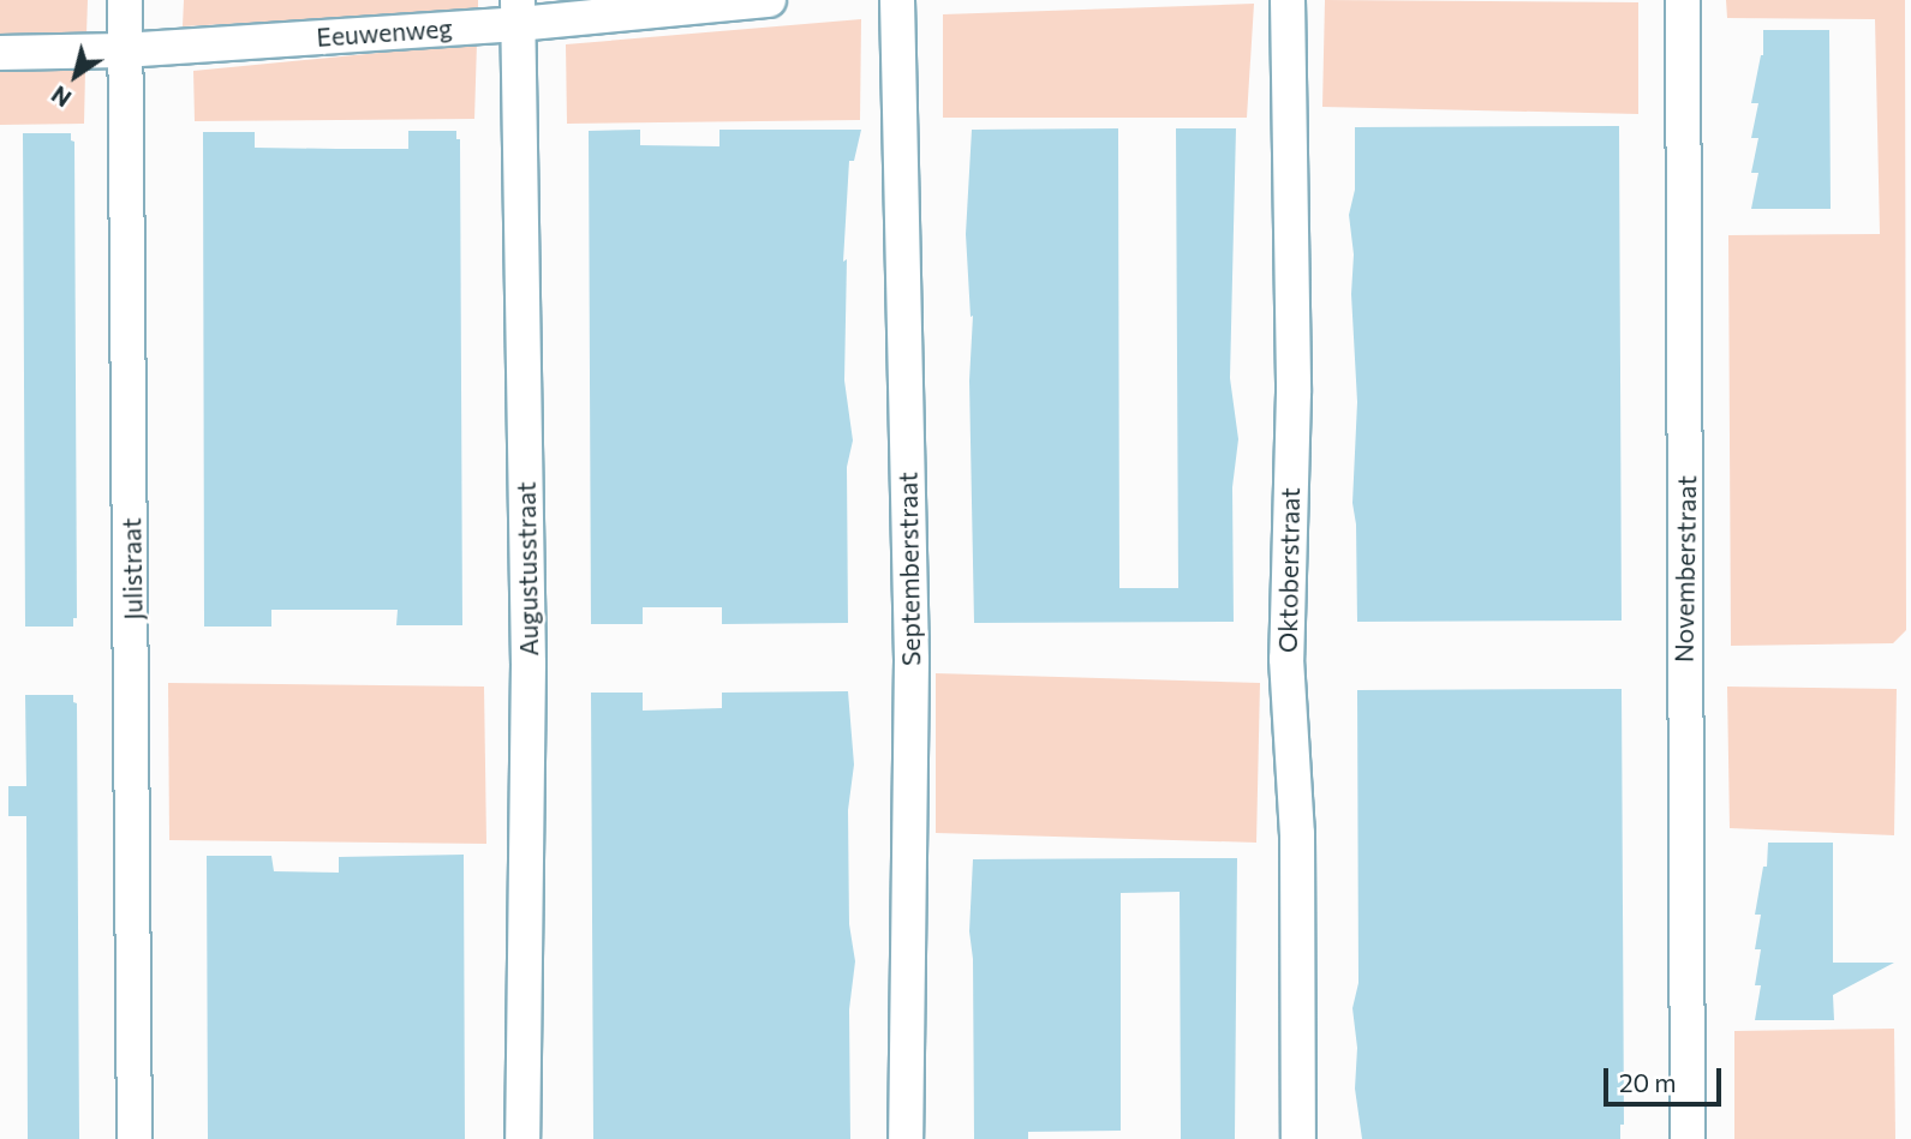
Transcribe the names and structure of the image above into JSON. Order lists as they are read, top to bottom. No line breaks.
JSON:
{"streets":{"street":["Eeuwenweg","Julistraat","Augustusstraat","Septemberstraat","Novemberstraat","Oktoberstraat"]},"crossings":[["Eeuwenweg","Julistraat"],["Eeuwenweg","Augustusstraat"]],"scale_bar":"20 m","north":"bottom left"}
